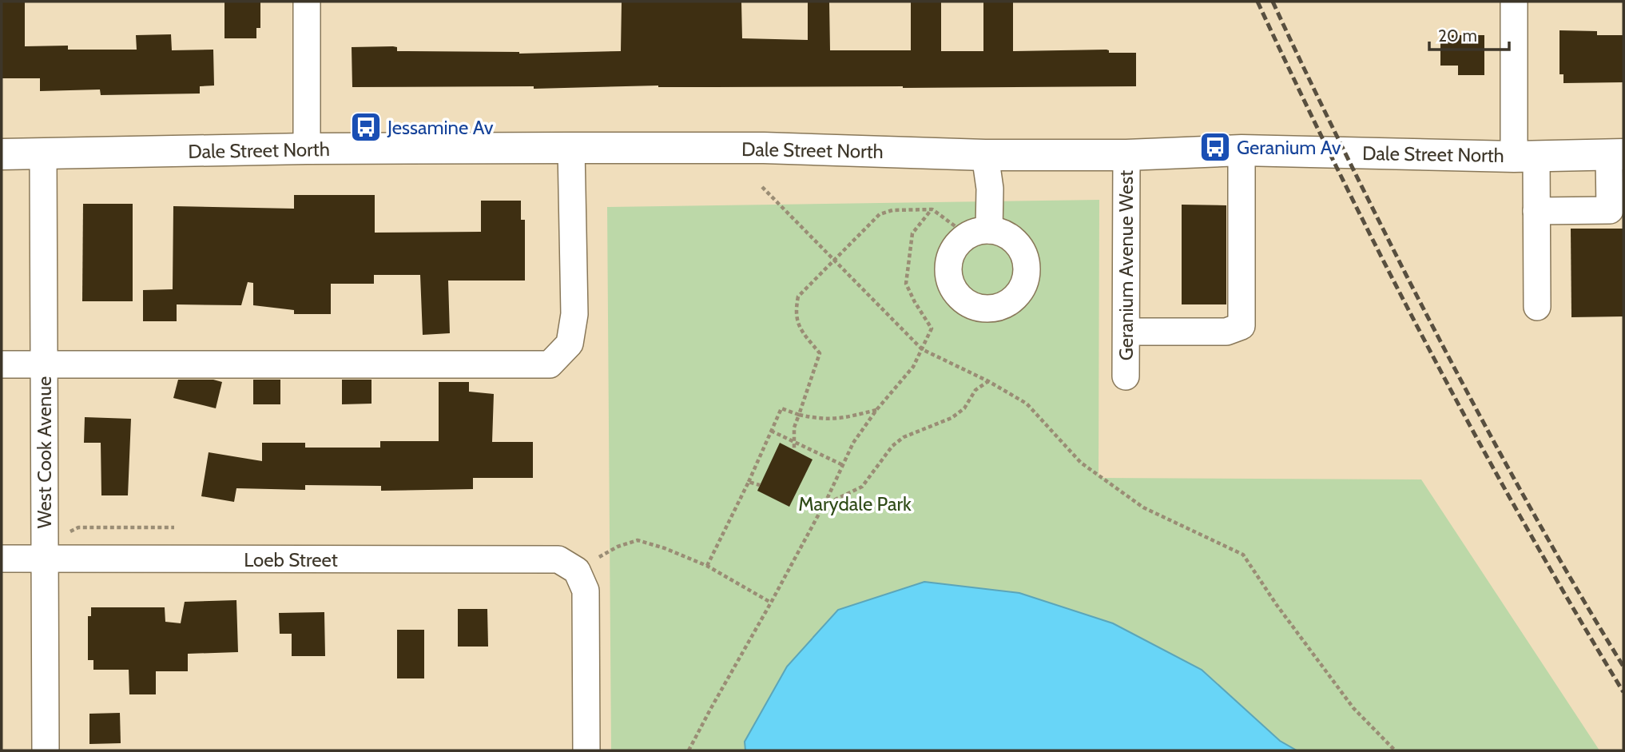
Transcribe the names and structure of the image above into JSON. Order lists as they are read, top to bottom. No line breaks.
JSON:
{"streets":{"main road":["Dale Street North"],"street":["Geranium Avenue West","West Cook Avenue","Loeb Street"]},"crossings":[["Dale Street North","Geranium Avenue West"],["Dale Street North","West Cook Avenue"],["West Cook Avenue","Loeb Street"]],"parks":["Marydale Park"],"places":{"bus stop":["Jessamine Av","Geranium Av"]},"scale_bar":"20 m"}
